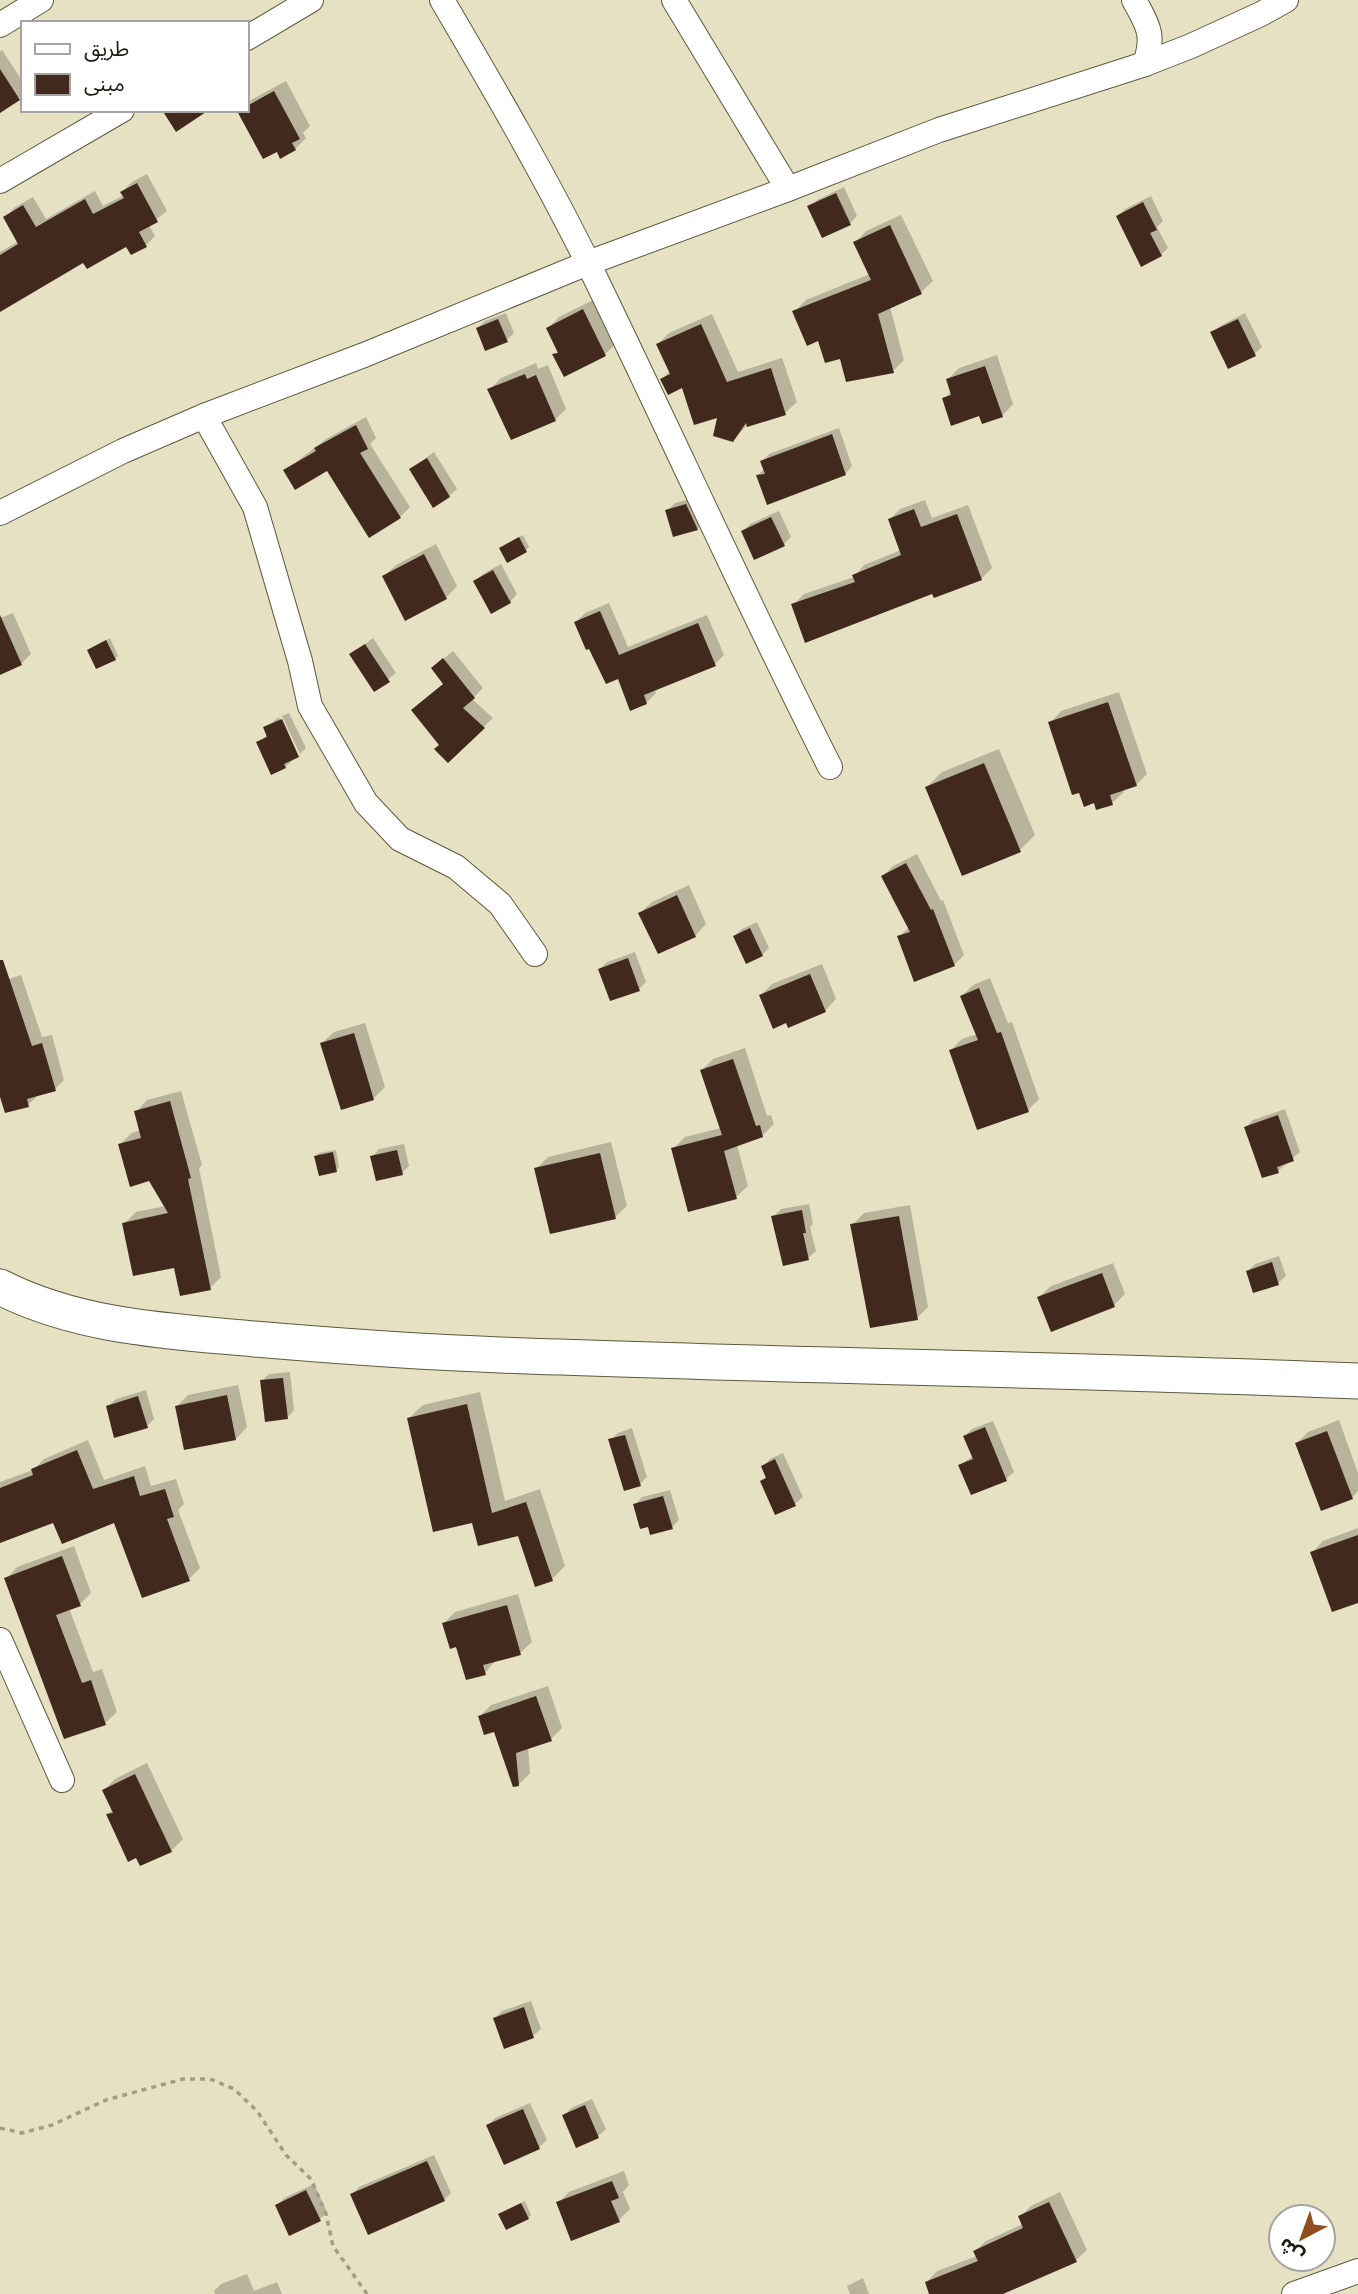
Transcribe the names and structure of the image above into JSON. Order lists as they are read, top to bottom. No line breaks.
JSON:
{"legend":["طريق","مبنى"],"north":"bottom left"}
